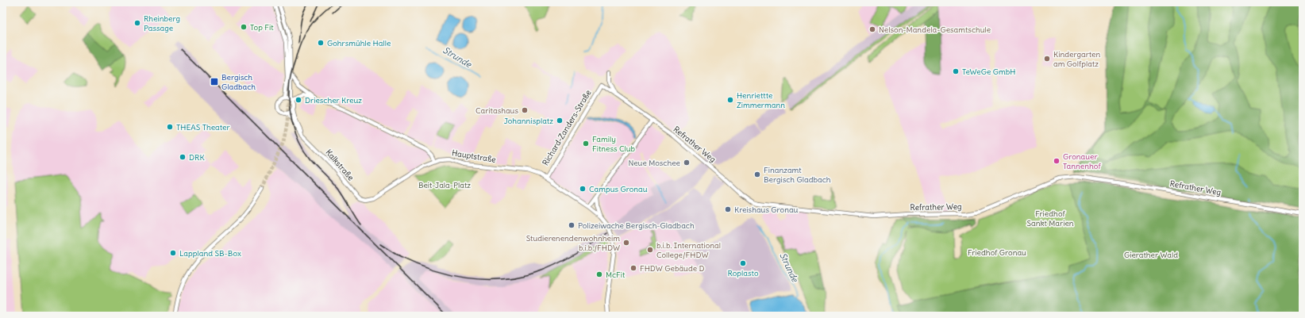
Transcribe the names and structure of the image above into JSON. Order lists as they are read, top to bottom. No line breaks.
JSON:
{"streets":{"main road":["Richard-Zanders-Straße","Refrather Weg","Hauptstraße","Kalkstraße"]},"crossings":[["Richard-Zanders-Straße","Refrather Weg"],["Richard-Zanders-Straße","Hauptstraße"],["Hauptstraße","Kalkstraße"]],"water":["Strunde"],"parks":["Beit-Jala-Platz","Friedhof Sankt Marien","Friedhof Gronau","Gierather Wald"],"places":{"other":["Rheinberg Passage","Top Fit","Nelson-Mandela-Gesamtschule","Gohrsmühle Halle","Kindergarten am Golfplatz","TeWeGe GmbH","Driescher Kreuz","Henriettte Zimmermann","Caritashaus","Johannisplatz","THEAS Theater","Family Fitness Club","DRK","Gronauer Tannenhof","Neue Moschee","Finanzamt Bergisch Gladbach","Campus Gronau","Kreishaus Gronau","Polizeiwache Bergisch-Gladbach","Studierenendenwohnheim b.i.b./FHDW","b.i.b. International College/FHDW","Lappland SB-Box","Roplasto","FHDW Gebäude D","McFit"],"transit":["Bergisch Gladbach"]}}
